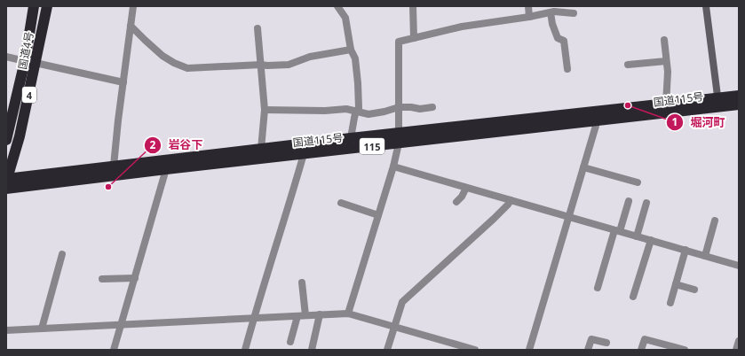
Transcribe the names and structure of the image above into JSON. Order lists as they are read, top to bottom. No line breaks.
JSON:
{"streets":{"highway":["国道4号","4","国道115号","115"]},"crossings":[["国道4号","国道115号"]],"places":["堀河町","岩谷下"]}
